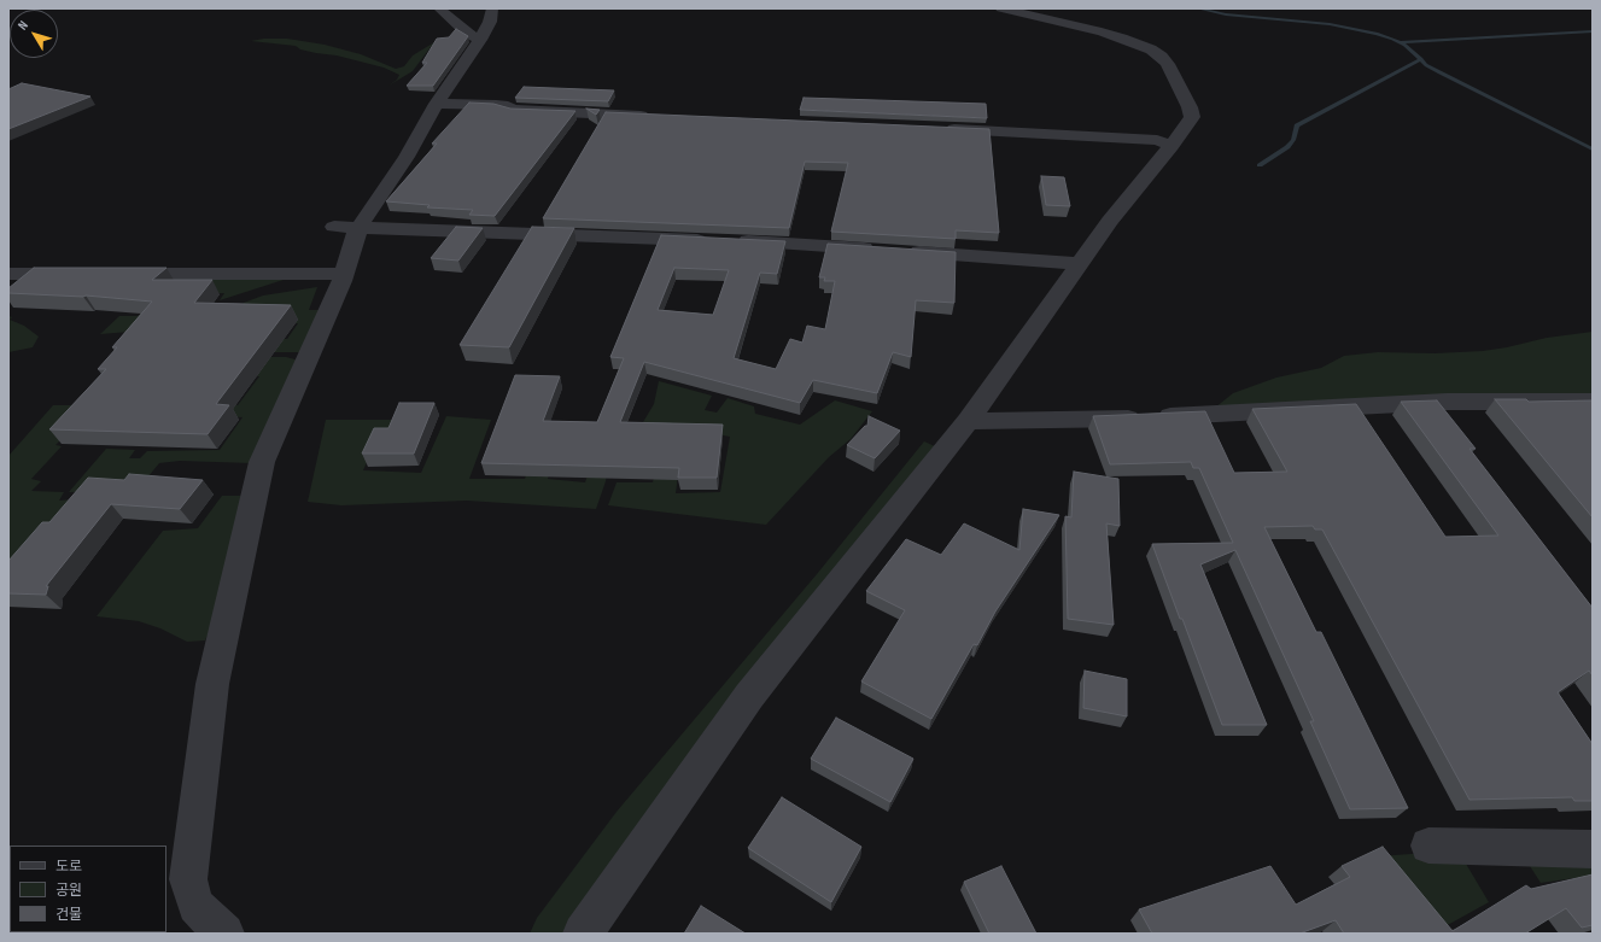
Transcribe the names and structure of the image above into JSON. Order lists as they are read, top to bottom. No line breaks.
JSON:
{"legend":["도로","공원","건물"],"north":"top left"}
